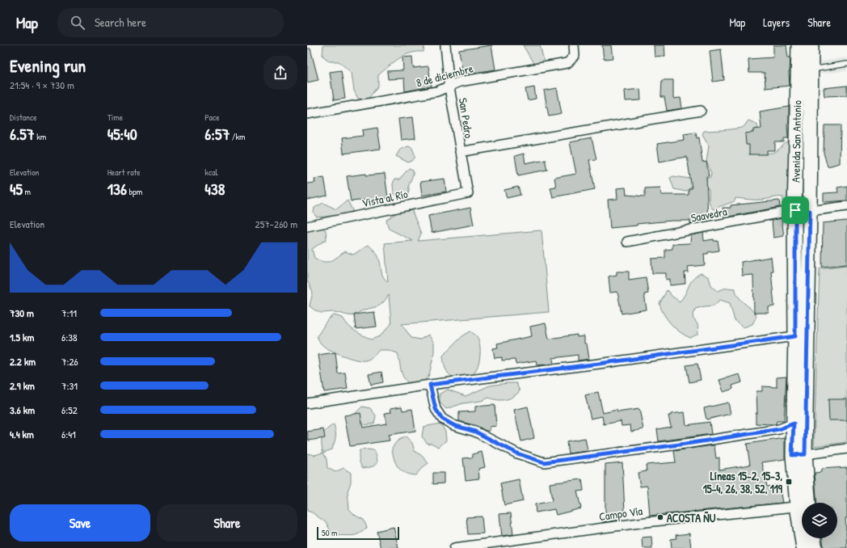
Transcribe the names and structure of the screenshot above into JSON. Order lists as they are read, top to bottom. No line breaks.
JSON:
{"streets":{"main road":["Avenida San Antonio"],"street":["8 de diciembre","San Pedro","Vista al Río","Saavedra","Campo Vía"]},"crossings":[["8 de diciembre","San Pedro"],["San Pedro","Vista al Río"],["Avenida San Antonio","Saavedra"]],"places":{"transit":["Líneas 15-2, 15-3, 15-4, 26, 38, 52, 119"],"other":["ACOSTA ÑU"]},"scale_bar":"50 m","page":{"header":"Map","search":"Search here","nav":["Map","Layers","Share"],"heading":["Evening run","21:54 · 9 × 730 m"],"stats":[["Distance","6.57 km"],["Time","45:40"],["Pace","6:57 /km"],["Elevation","45 m"],["Heart rate","136 bpm"],["kcal","438"]],"chart":["Elevation","257–260 m"],"list":[{"name":"730 m","note":"7:11"},{"name":"1.5 km","note":"6:38"},{"name":"2.2 km","note":"7:26"},{"name":"2.9 km","note":"7:31"},{"name":"3.6 km","note":"6:52"},{"name":"4.4 km","note":"6:41"}],"buttons":["Save","Share"],"scale":"50 m"}}
